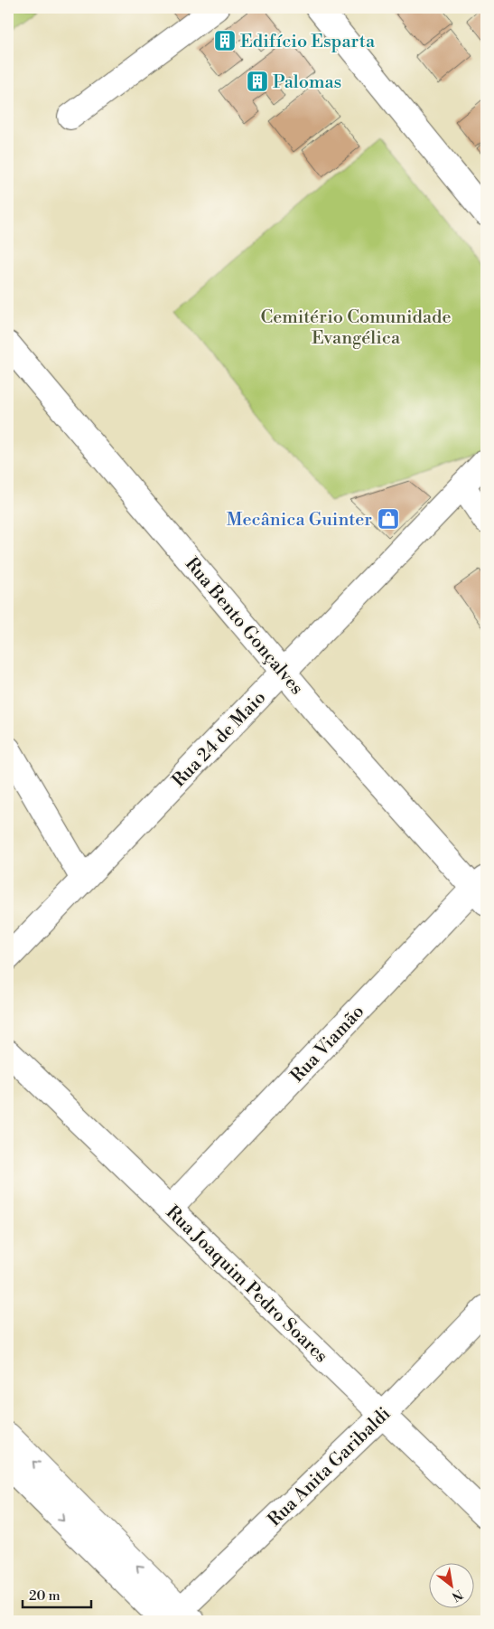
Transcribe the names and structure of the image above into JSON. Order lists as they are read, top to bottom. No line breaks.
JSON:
{"streets":{"street":["Rua Bento Gonçalves","Rua 24 de Maio","Rua Viamão","Rua Joaquim Pedro Soares","Rua Anita Garibaldi"]},"crossings":[["Rua Bento Gonçalves","Rua 24 de Maio"],["Rua Bento Gonçalves","Rua Viamão"],["Rua Viamão","Rua Joaquim Pedro Soares"],["Rua Joaquim Pedro Soares","Rua Anita Garibaldi"]],"parks":["Cemitério Comunidade Evangélica"],"places":{"building":["Edifício Esparta","Palomas"],"shop":["Mecânica Guinter"]},"scale_bar":"20 m","north":"bottom right"}
